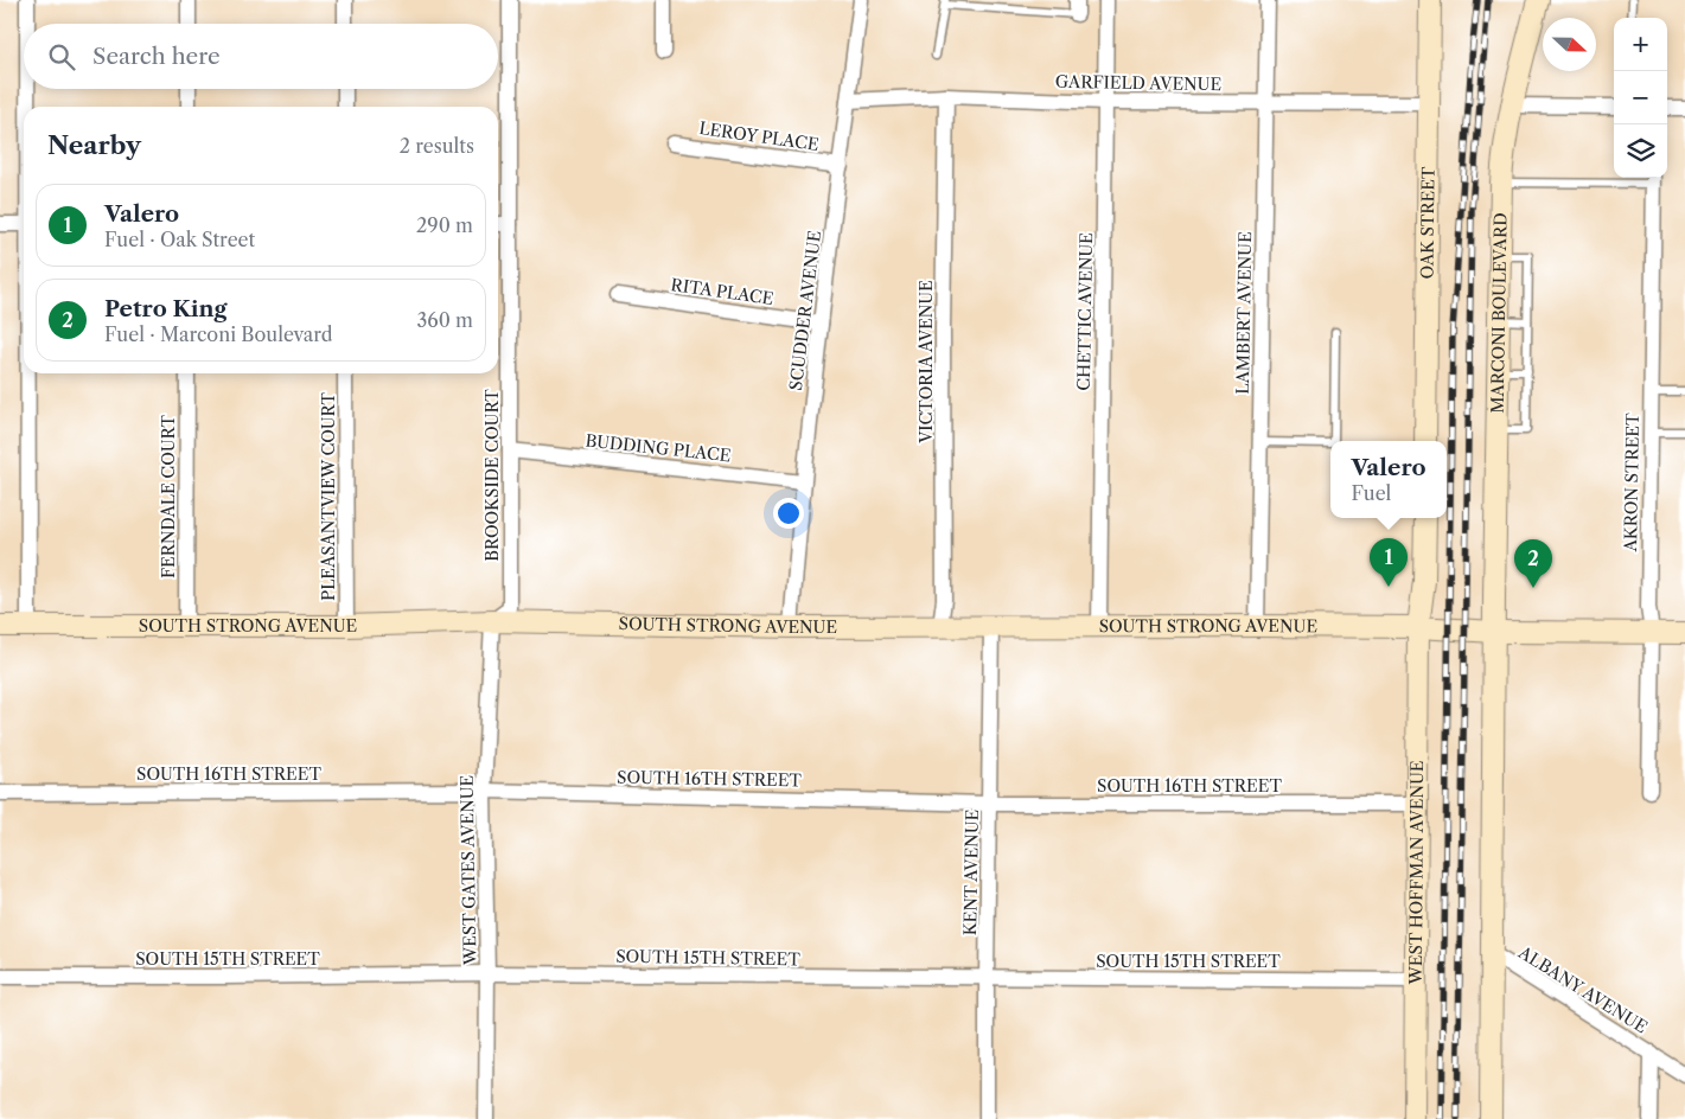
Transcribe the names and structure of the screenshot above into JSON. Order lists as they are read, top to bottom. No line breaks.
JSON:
{"streets":{"street":["GARFIELD AVENUE","LEROY PLACE","OAK STREET","RITA PLACE","SCUDDER AVENUE","CHETTIC AVENUE","LAMBERT AVENUE","MARCONI BOULEVARD","VICTORIA AVENUE","BUDDING PLACE","BROOKSIDE COURT","AKRON STREET","FERNDALE COURT","PLEASANTVIEW COURT","SOUTH STRONG AVENUE","SOUTH 16TH STREET","WEST GATES AVENUE","KENT AVENUE","WEST HOFFMAN AVENUE","SOUTH 15TH STREET","ALBANY AVENUE"]},"crossings":[["GARFIELD AVENUE","OAK STREET"],["GARFIELD AVENUE","SCUDDER AVENUE"],["GARFIELD AVENUE","CHETTIC AVENUE"],["GARFIELD AVENUE","LAMBERT AVENUE"],["GARFIELD AVENUE","VICTORIA AVENUE"],["LEROY PLACE","SCUDDER AVENUE"],["RITA PLACE","SCUDDER AVENUE"],["SCUDDER AVENUE","BUDDING PLACE"],["SCUDDER AVENUE","SOUTH STRONG AVENUE"],["CHETTIC AVENUE","SOUTH STRONG AVENUE"],["LAMBERT AVENUE","SOUTH STRONG AVENUE"],["MARCONI BOULEVARD","SOUTH STRONG AVENUE"],["VICTORIA AVENUE","SOUTH STRONG AVENUE"],["BUDDING PLACE","BROOKSIDE COURT"],["BROOKSIDE COURT","SOUTH STRONG AVENUE"],["BROOKSIDE COURT","WEST GATES AVENUE"],["AKRON STREET","SOUTH STRONG AVENUE"],["FERNDALE COURT","SOUTH STRONG AVENUE"],["PLEASANTVIEW COURT","SOUTH STRONG AVENUE"],["SOUTH STRONG AVENUE","WEST GATES AVENUE"],["SOUTH STRONG AVENUE","KENT AVENUE"],["SOUTH STRONG AVENUE","WEST HOFFMAN AVENUE"],["SOUTH 16TH STREET","WEST GATES AVENUE"],["SOUTH 16TH STREET","KENT AVENUE"],["SOUTH 16TH STREET","WEST HOFFMAN AVENUE"],["WEST GATES AVENUE","SOUTH 15TH STREET"],["KENT AVENUE","SOUTH 15TH STREET"],["WEST HOFFMAN AVENUE","SOUTH 15TH STREET"]],"north":"right","page":{"map_buttons":["+","−"],"search":"Search here","heading":["Nearby","2 results"],"list":[{"mark":"1","name":"Valero","note":"Fuel · Oak Street","value":"290 m"},{"mark":"2","name":"Petro King","note":"Fuel · Marconi Boulevard","value":"360 m"}],"popup":["Valero","Fuel"],"pins":["1","2"]}}
